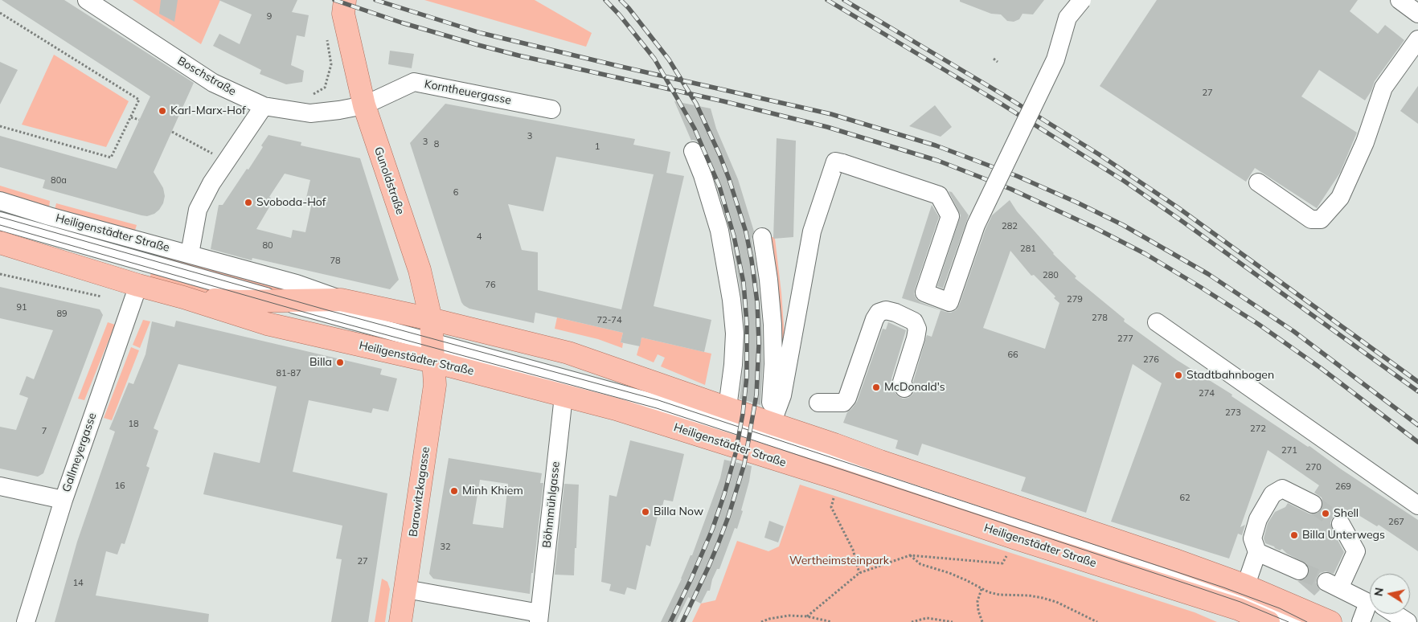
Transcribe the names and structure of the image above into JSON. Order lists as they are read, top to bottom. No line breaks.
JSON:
{"streets":{"main road":["Gunoldstraße","Heiligenstädter Straße","Barawitzkagasse"],"street":["Boschstraße","Korntheuergasse","Gallmeyergasse","Böhmmühlgasse"]},"crossings":[["Boschstraße","Korntheuergasse"],["Boschstraße","Gunoldstraße"],["Korntheuergasse","Gunoldstraße"],["Gunoldstraße","Heiligenstädter Straße"],["Gunoldstraße","Barawitzkagasse"],["Heiligenstädter Straße","Gallmeyergasse"],["Heiligenstädter Straße","Barawitzkagasse"],["Heiligenstädter Straße","Böhmmühlgasse"],["Barawitzkagasse","Böhmmühlgasse"]],"parks":["Wertheimsteinpark"],"places":["Karl-Marx-Hof","Svoboda-Hof","Billa","Stadtbahnbogen","McDonald's","Minh Khiem","Billa Now","Shell","Billa Unterwegs"],"house_numbers":["9","27","3","3","8","1","80a","6","282","4","80","281","78","280","76","279","91","89","278","72-74","277","66","276","81-87","274","273","18","272","7","271","270","16","269","62","267","32","27","14"],"north":"left"}
